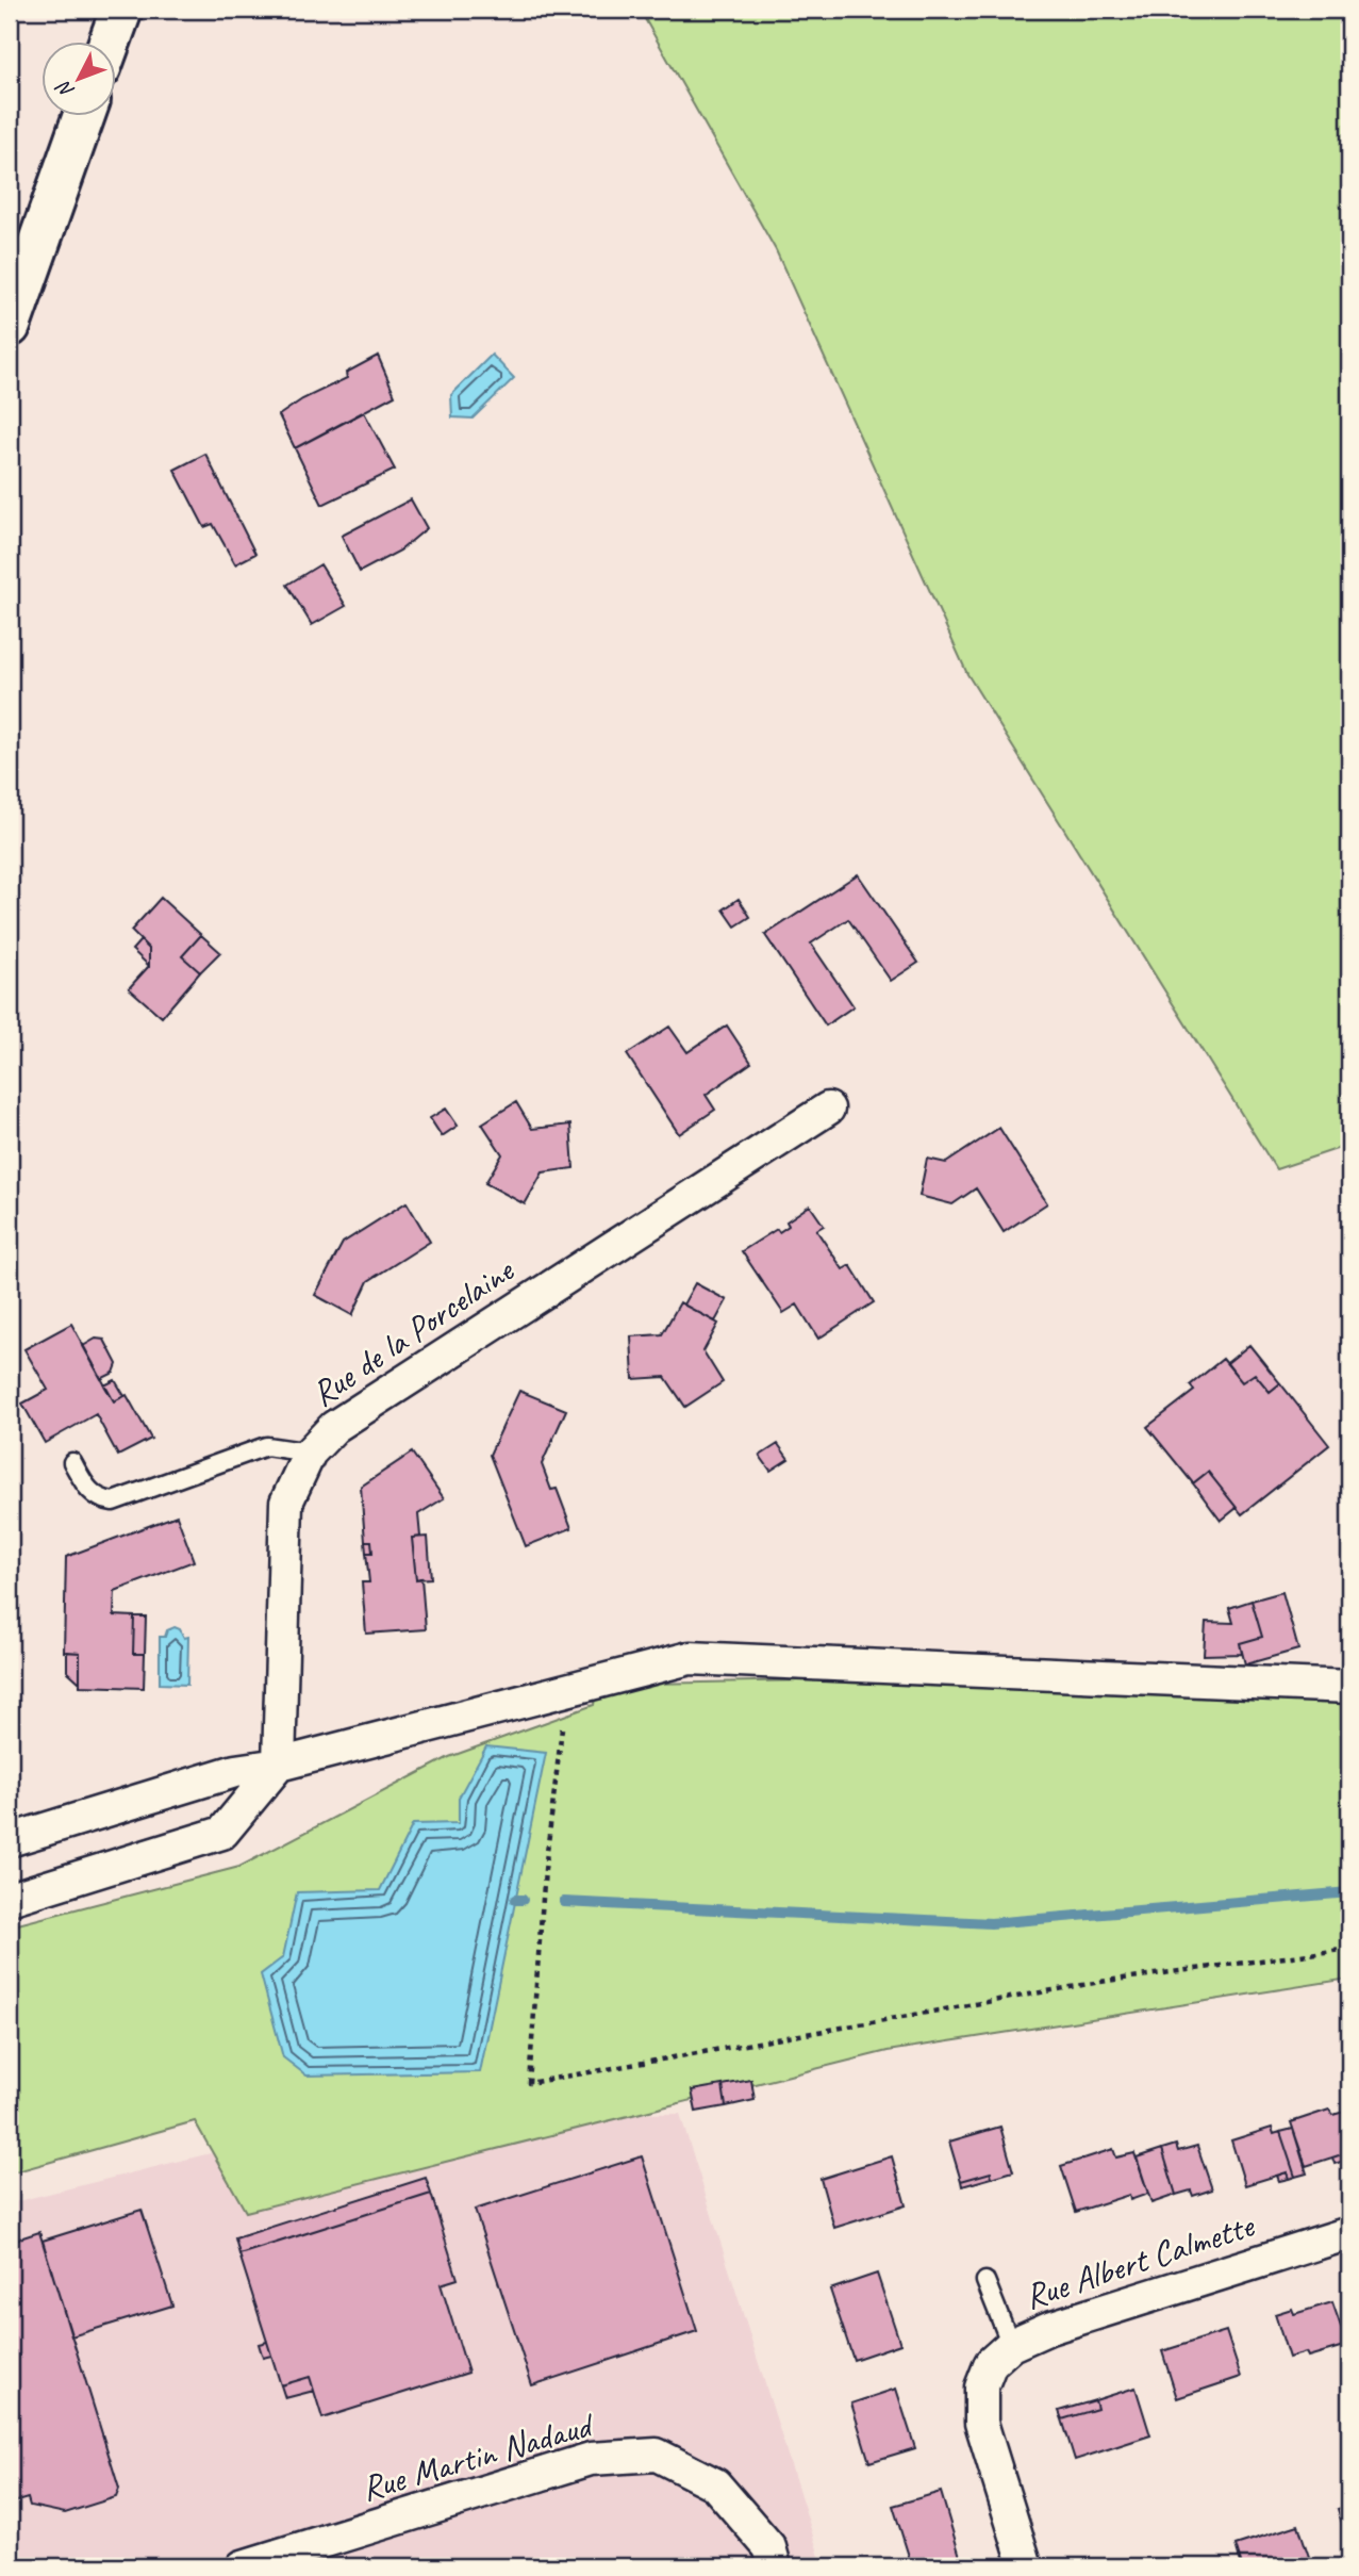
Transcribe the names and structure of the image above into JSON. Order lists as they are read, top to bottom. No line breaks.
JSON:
{"streets":{"street":["Rue de la Porcelaine","Rue Albert Calmette","Rue Martin Nadaud"]},"north":"bottom left"}
